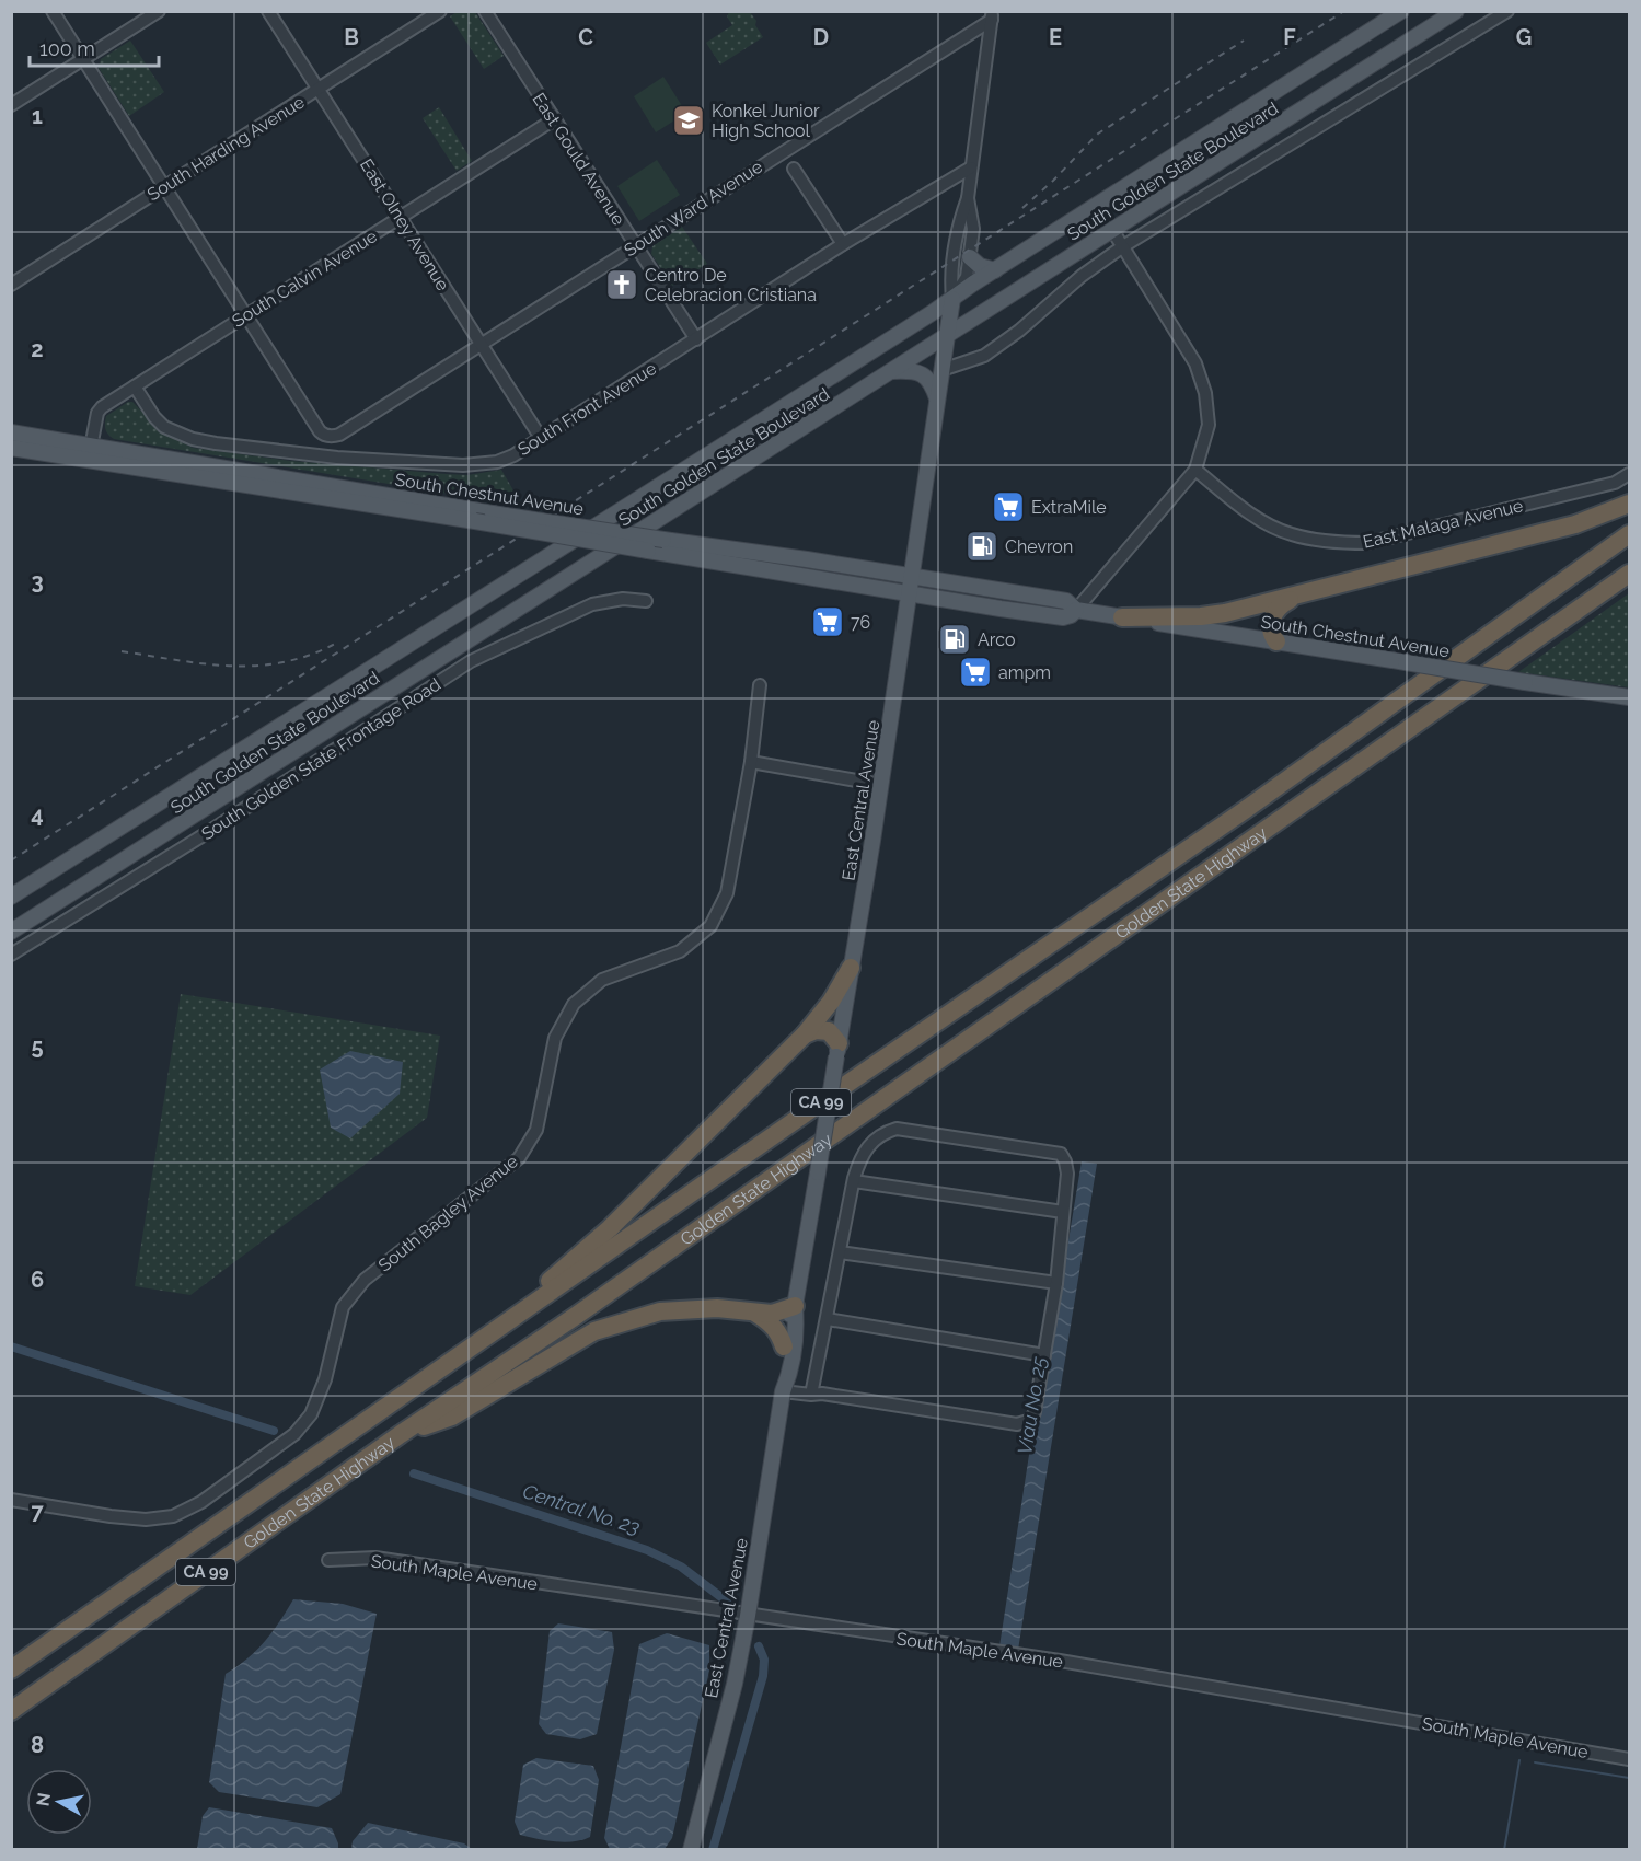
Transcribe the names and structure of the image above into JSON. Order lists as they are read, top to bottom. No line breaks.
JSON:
{"streets":{"highway":["Golden State Highway","CA 99"],"main road":["South Golden State Boulevard","South Chestnut Avenue","East Central Avenue"],"street":["South Harding Avenue","East Gould Avenue","South Ward Avenue","East Olney Avenue","South Calvin Avenue","South Front Avenue","East Malaga Avenue","South Golden State Frontage Road","South Bagley Avenue","South Maple Avenue"]},"crossings":[["South Harding Avenue","East Olney Avenue"],["East Gould Avenue","South Ward Avenue"],["East Gould Avenue","South Calvin Avenue"],["East Gould Avenue","South Front Avenue"],["South Golden State Boulevard","East Central Avenue"],["South Ward Avenue","East Olney Avenue"],["South Ward Avenue","South Calvin Avenue"],["South Ward Avenue","East Central Avenue"],["East Olney Avenue","South Calvin Avenue"],["East Olney Avenue","South Front Avenue"],["South Calvin Avenue","South Front Avenue"],["South Calvin Avenue","South Chestnut Avenue"],["South Front Avenue","East Central Avenue"],["South Chestnut Avenue","East Central Avenue"],["East Central Avenue","South Maple Avenue"]],"water":["Viau No. 25","Central No. 23"],"places":{"school or university":["Konkel Junior High School"],"church":["Centro De Celebracion Cristiana"],"supermarket":["ExtraMile","76","ampm"],"fuel station":["Chevron","Arco"]},"scale_bar":"100 m","north":"left","grid":{"columns":["B","C","D","E","F","G"],"rows":["1","2","3","4","5","6","7","8"]}}
